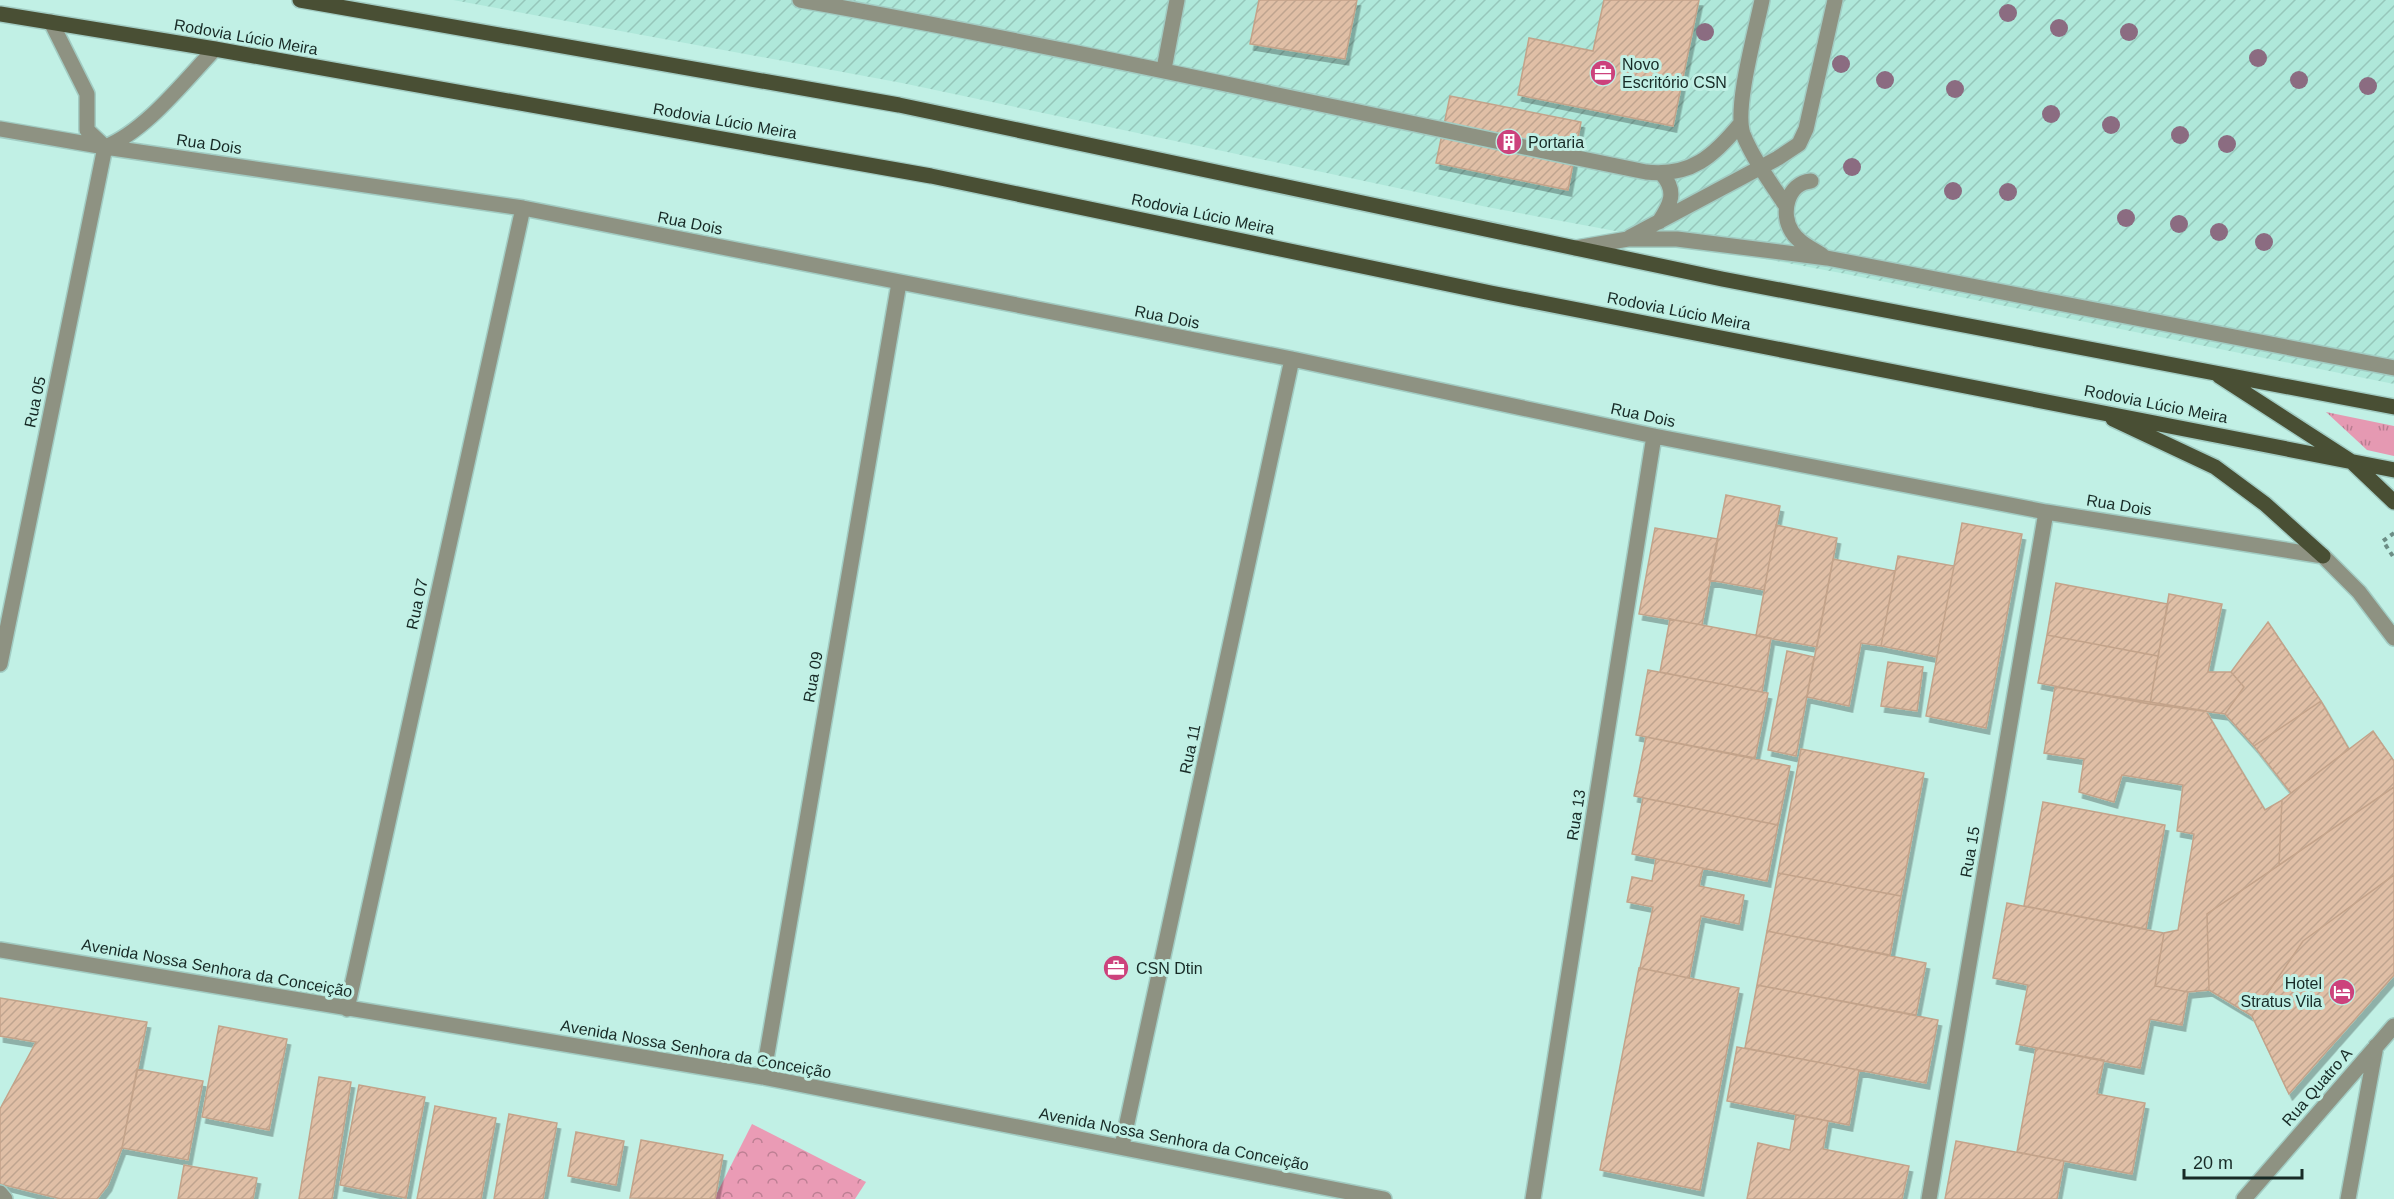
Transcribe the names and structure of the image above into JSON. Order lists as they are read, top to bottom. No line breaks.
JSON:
{"streets":{"main road":["Rodovia Lúcio Meira"],"street":["Rua Dois","Rua 05","Rua 07","Rua 09","Rua 11","Rua 13","Rua 15","Avenida Nossa Senhora da Conceição","Rua Quatro A"]},"crossings":[["Rua Dois","Rua 05"],["Rua Dois","Rua 07"],["Rua Dois","Rua 09"],["Rua Dois","Rua 11"],["Rua Dois","Rua 13"],["Rua Dois","Rua 15"],["Rua 07","Avenida Nossa Senhora da Conceição"],["Rua 09","Avenida Nossa Senhora da Conceição"],["Rua 11","Avenida Nossa Senhora da Conceição"]],"places":{"office":["Novo Escritório CSN","CSN Dtin"],"building":["Portaria"],"hotel":["Hotel Stratus Vila"]},"scale_bar":"20 m"}
